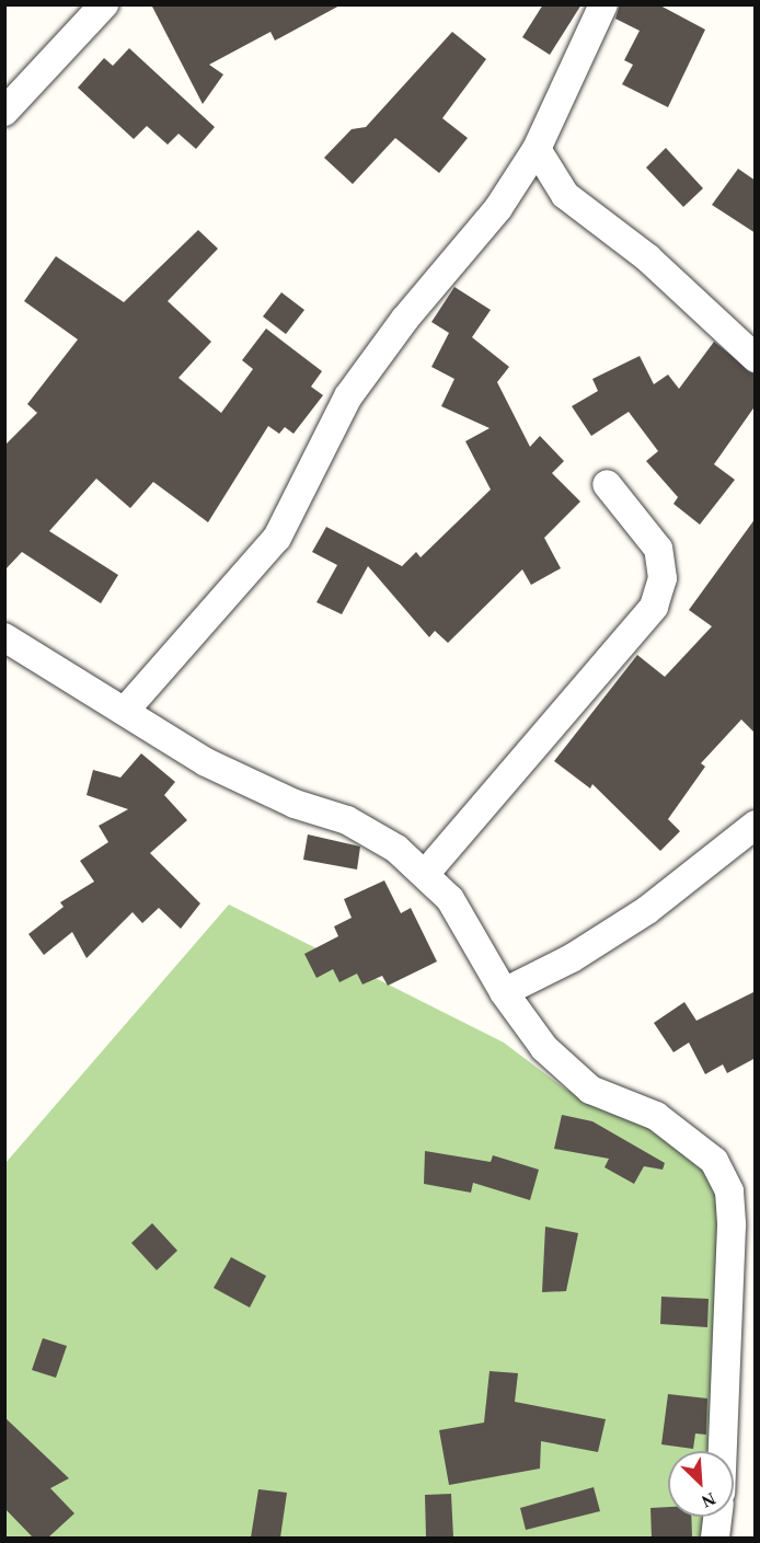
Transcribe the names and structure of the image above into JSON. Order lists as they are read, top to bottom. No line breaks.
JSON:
{"north":"bottom right"}
